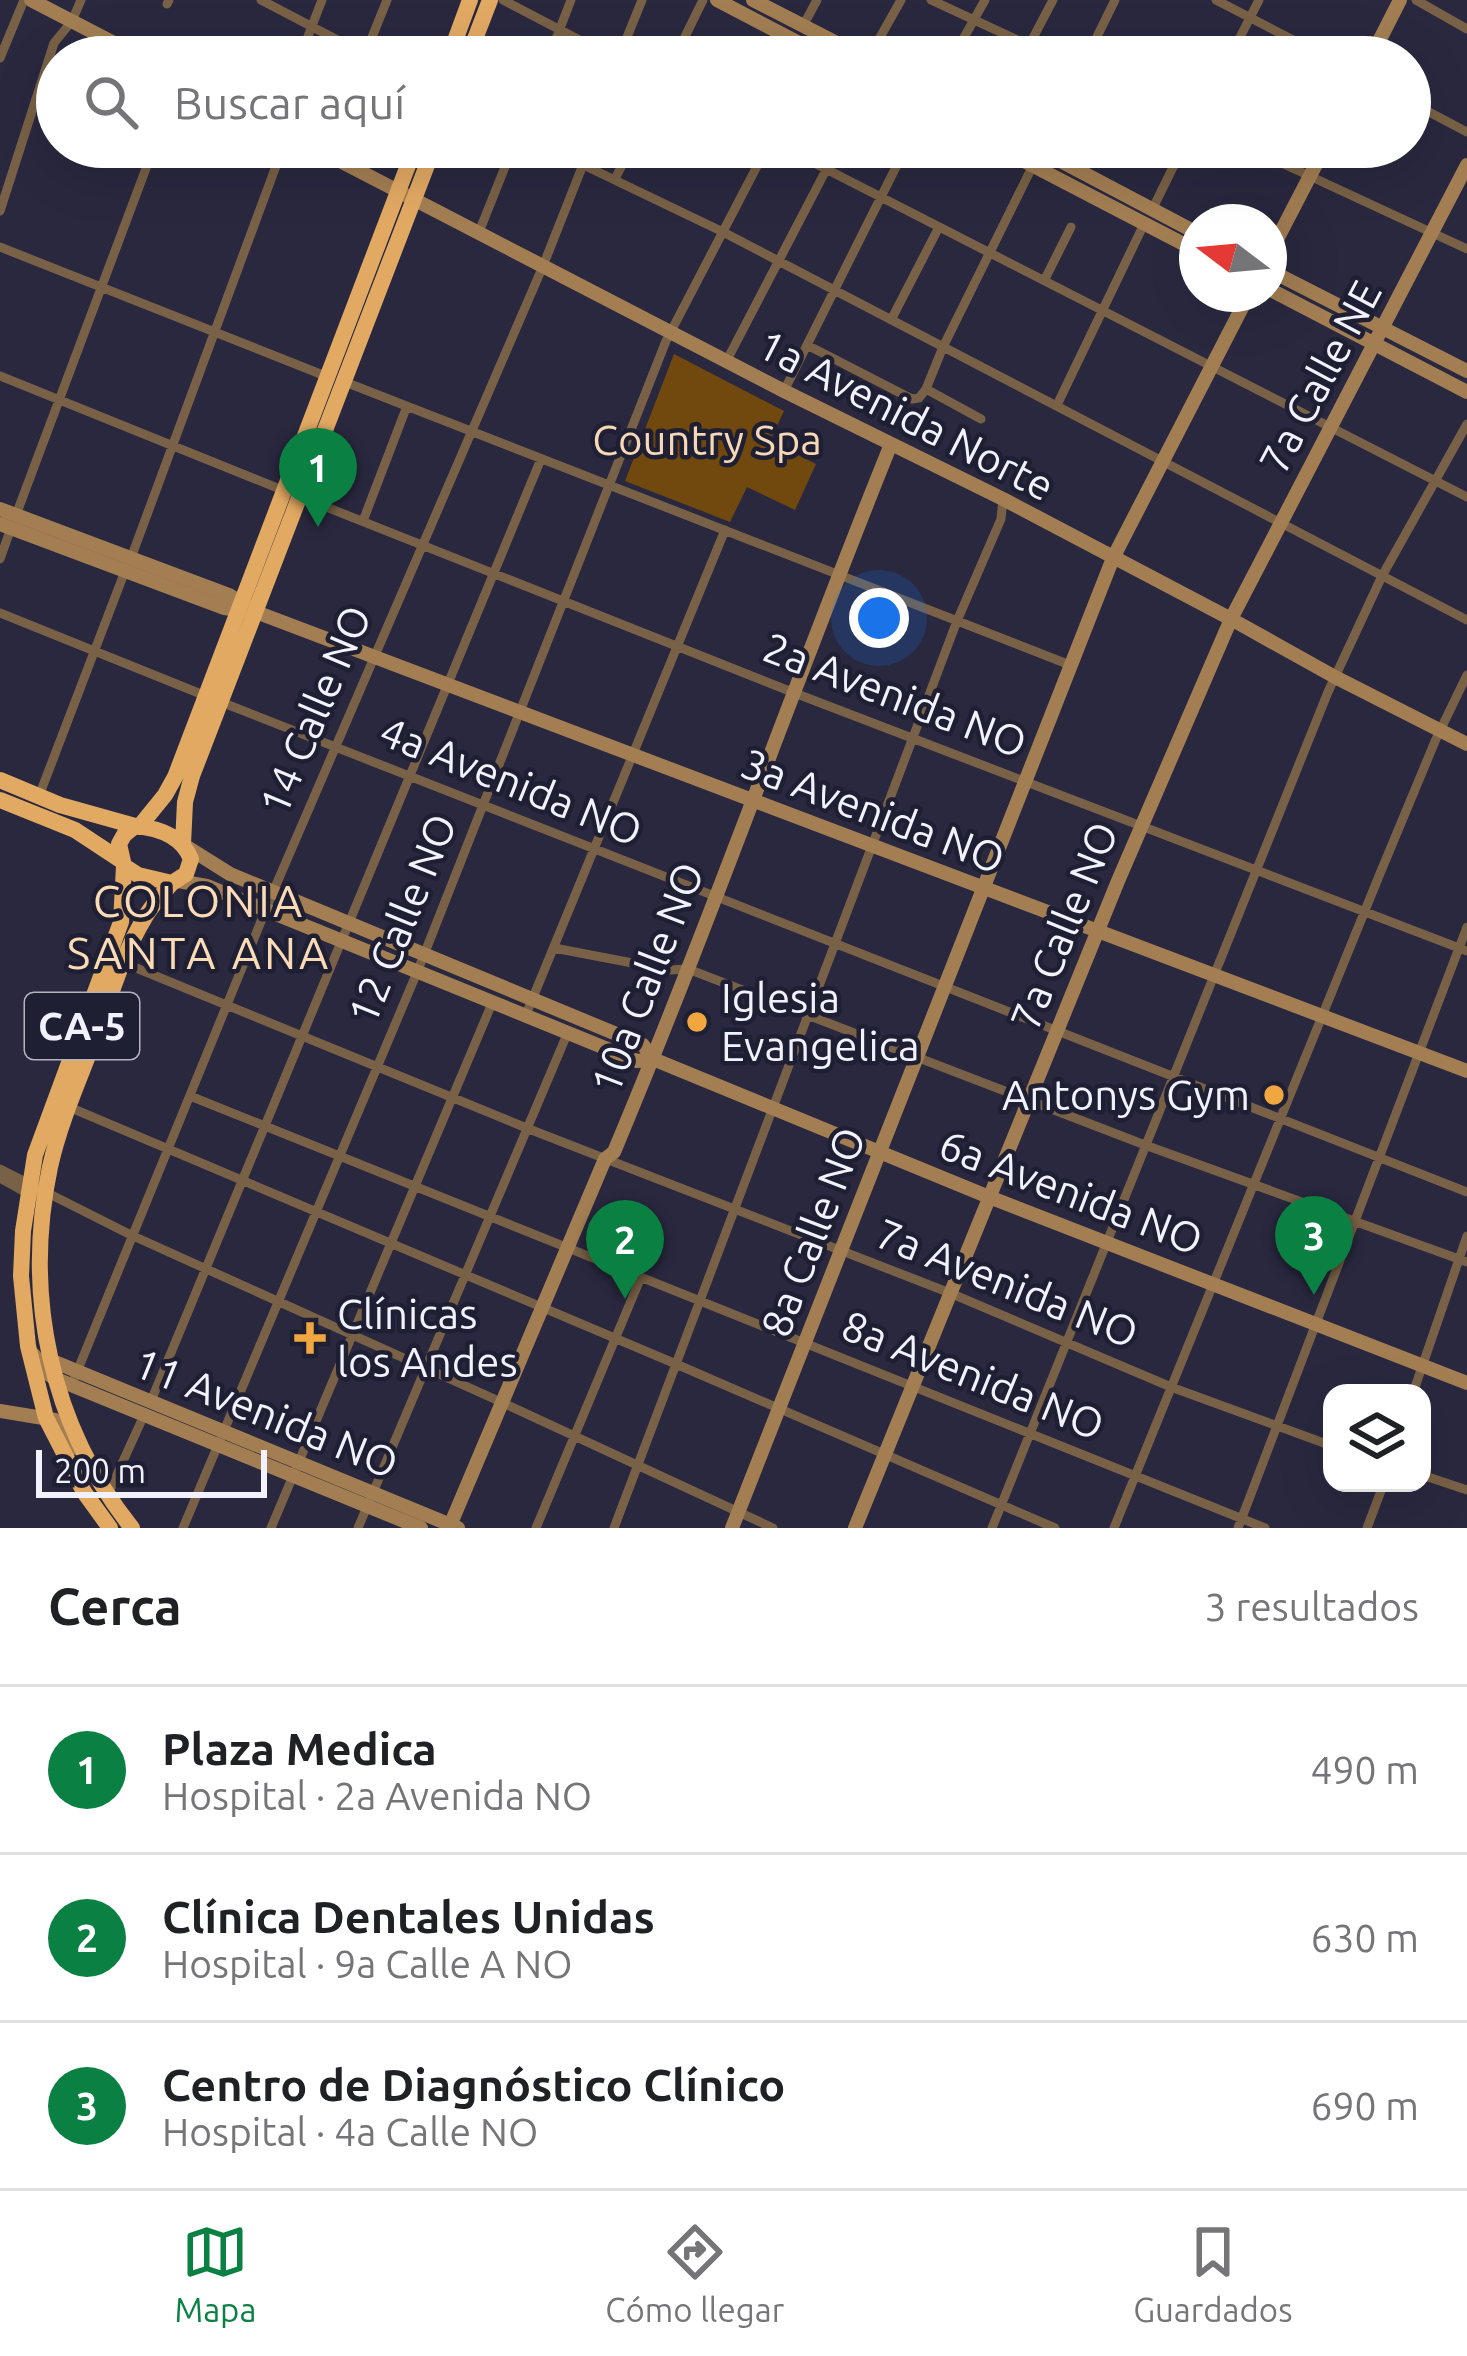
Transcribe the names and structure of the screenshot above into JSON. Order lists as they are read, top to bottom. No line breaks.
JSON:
{"streets":{"highway":["CA-5"],"street":["7a Calle NE","1a Avenida Norte","2a Avenida NO","14 Calle NO","4a Avenida NO","3a Avenida NO","12 Calle NO","7a Calle NO","10a Calle NO","6a Avenida NO","8a Calle NO","7a Avenida NO","8a Avenida NO","11 Avenida NO"]},"crossings":[["7a Calle NE","1a Avenida Norte"],["7a Calle NE","7a Calle NO"],["1a Avenida Norte","14 Calle NO"],["1a Avenida Norte","12 Calle NO"],["1a Avenida Norte","7a Calle NO"],["1a Avenida Norte","10a Calle NO"],["1a Avenida Norte","8a Calle NO"],["2a Avenida NO","14 Calle NO"],["2a Avenida NO","12 Calle NO"],["2a Avenida NO","7a Calle NO"],["2a Avenida NO","10a Calle NO"],["2a Avenida NO","8a Calle NO"],["14 Calle NO","4a Avenida NO"],["14 Calle NO","3a Avenida NO"],["14 Calle NO","CA-5"],["14 Calle NO","6a Avenida NO"],["14 Calle NO","7a Avenida NO"],["14 Calle NO","8a Avenida NO"],["14 Calle NO","11 Avenida NO"],["4a Avenida NO","12 Calle NO"],["4a Avenida NO","7a Calle NO"],["4a Avenida NO","10a Calle NO"],["4a Avenida NO","8a Calle NO"],["3a Avenida NO","12 Calle NO"],["3a Avenida NO","7a Calle NO"],["3a Avenida NO","10a Calle NO"],["3a Avenida NO","8a Calle NO"],["12 Calle NO","6a Avenida NO"],["12 Calle NO","7a Avenida NO"],["12 Calle NO","8a Avenida NO"],["12 Calle NO","11 Avenida NO"],["7a Calle NO","6a Avenida NO"],["7a Calle NO","7a Avenida NO"],["7a Calle NO","8a Avenida NO"],["10a Calle NO","6a Avenida NO"],["10a Calle NO","7a Avenida NO"],["10a Calle NO","8a Avenida NO"],["10a Calle NO","11 Avenida NO"],["CA-5","6a Avenida NO"],["CA-5","7a Avenida NO"],["CA-5","11 Avenida NO"],["6a Avenida NO","8a Calle NO"],["8a Calle NO","7a Avenida NO"],["8a Calle NO","8a Avenida NO"]],"districts":["COLONIA SANTA ANA"],"parks":["Country Spa"],"places":{"other":["Iglesia Evangelica","Antonys Gym"],"health":["Clínicas los Andes"]},"scale_bar":"200 m","north":"left","page":{"search":"Buscar aquí","pins":["1","3","2"],"scale":"200 m","heading":["Cerca","3 resultados"],"list":[{"mark":"1","name":"Plaza Medica","note":"Hospital · 2a Avenida NO","value":"490 m"},{"mark":"2","name":"Clínica Dentales Unidas","note":"Hospital · 9a Calle A NO","value":"630 m"},{"mark":"3","name":"Centro de Diagnóstico Clínico","note":"Hospital · 4a Calle NO","value":"690 m"}],"nav":["Mapa","Cómo llegar","Guardados"]}}
